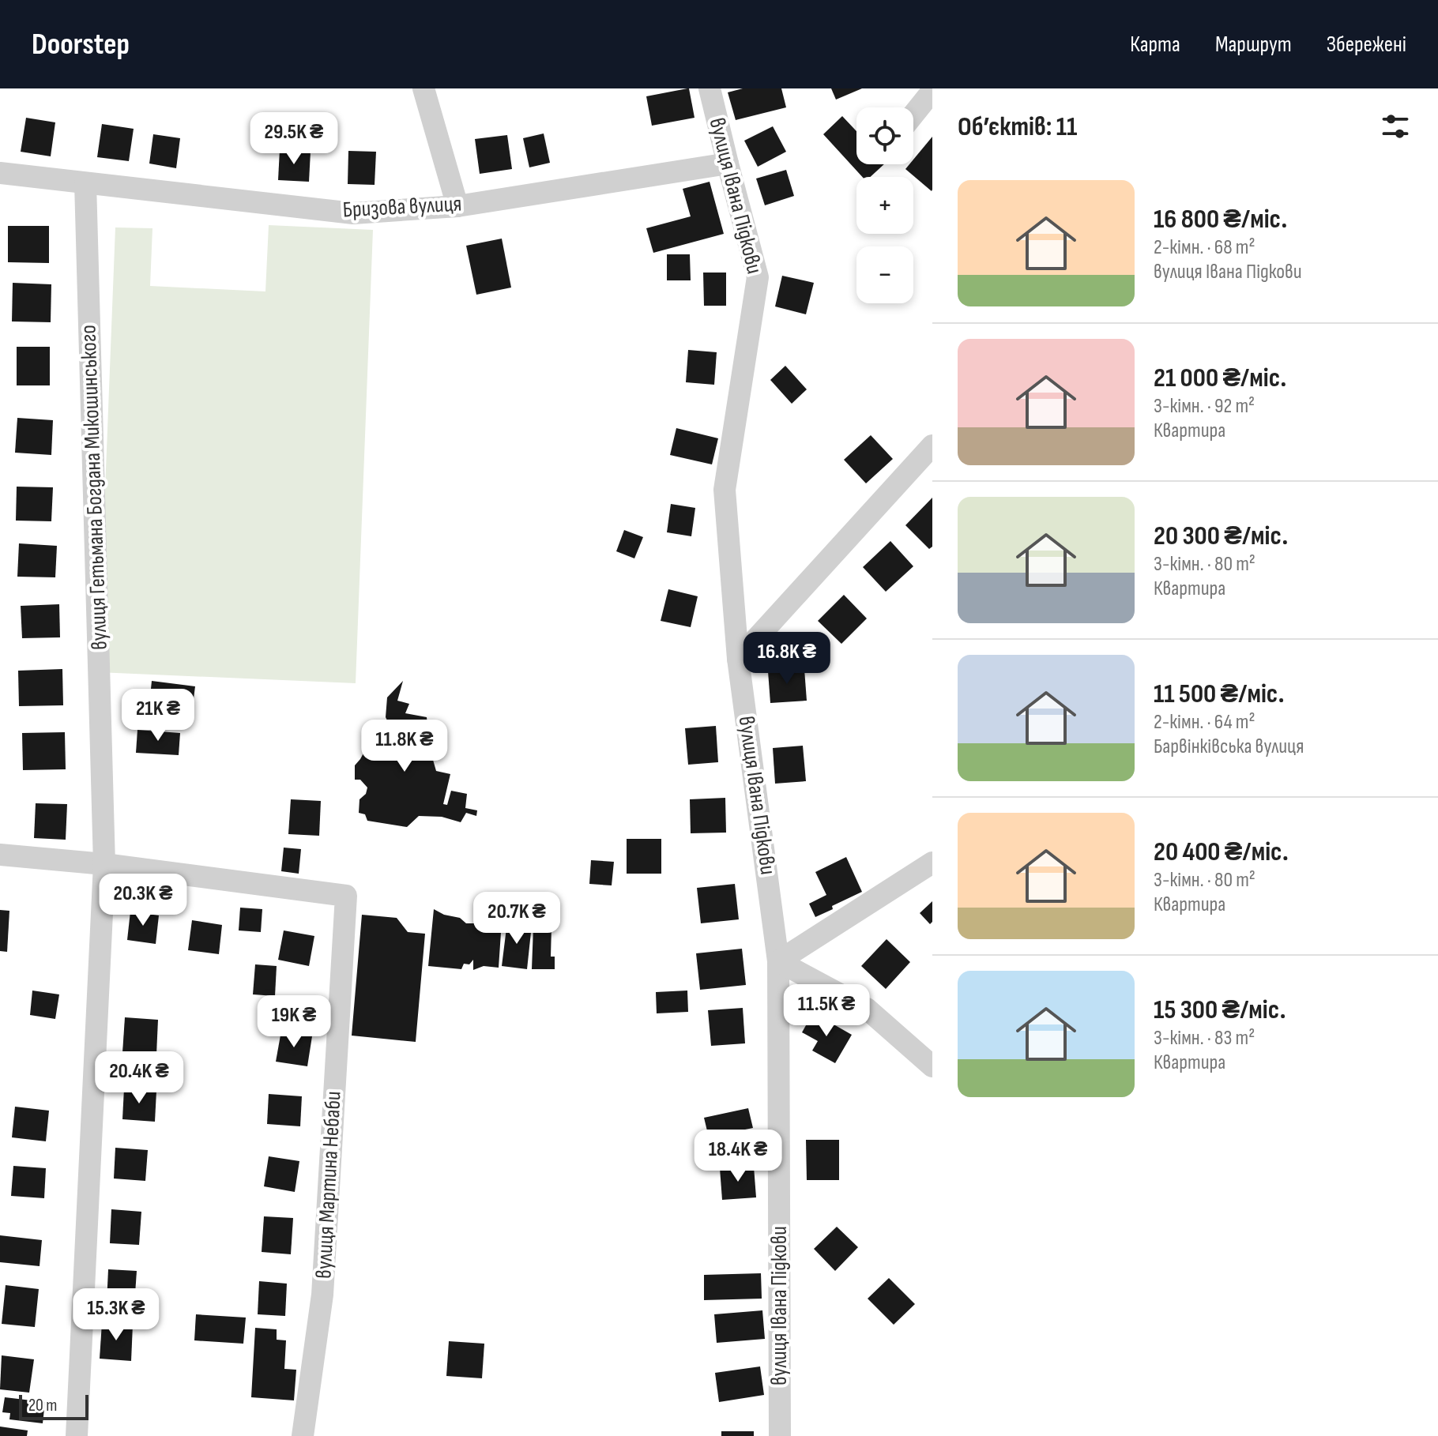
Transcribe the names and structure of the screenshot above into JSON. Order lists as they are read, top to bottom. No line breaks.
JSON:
{"streets":{"street":["вулиця Івана Підкови","Бризова вулиця","вулиця Гетьмана Богдана Микошинського","вулиця Мартина Небаби"]},"crossings":[["вулиця Івана Підкови","Бризова вулиця"],["Бризова вулиця","вулиця Гетьмана Богдана Микошинського"],["вулиця Гетьмана Богдана Микошинського","вулиця Мартина Небаби"]],"scale_bar":"20 m","page":{"header":"Doorstep","nav":["Карта","Маршрут","Збережені"],"heading":"Об’єктів: 11","map_buttons":["+","−"],"price":["29.5K ₴","16.8K ₴","21K ₴","11.8K ₴","20.3K ₴","20.7K ₴","11.5K ₴","19K ₴","20.4K ₴","18.4K ₴","15.3K ₴"],"list":[{"name":"16 800 ₴/міс.","note":"2-кімн. · 68 m² · вулиця Івана Підкови"},{"name":"21 000 ₴/міс.","note":"3-кімн. · 92 m² · Квартира"},{"name":"20 300 ₴/міс.","note":"3-кімн. · 80 m² · Квартира"},{"name":"11 500 ₴/міс.","note":"2-кімн. · 64 m² · Барвінківська вулиця"},{"name":"20 400 ₴/міс.","note":"3-кімн. · 80 m² · Квартира"},{"name":"15 300 ₴/міс.","note":"3-кімн. · 83 m² · Квартира"}],"scale":"20 m"}}
